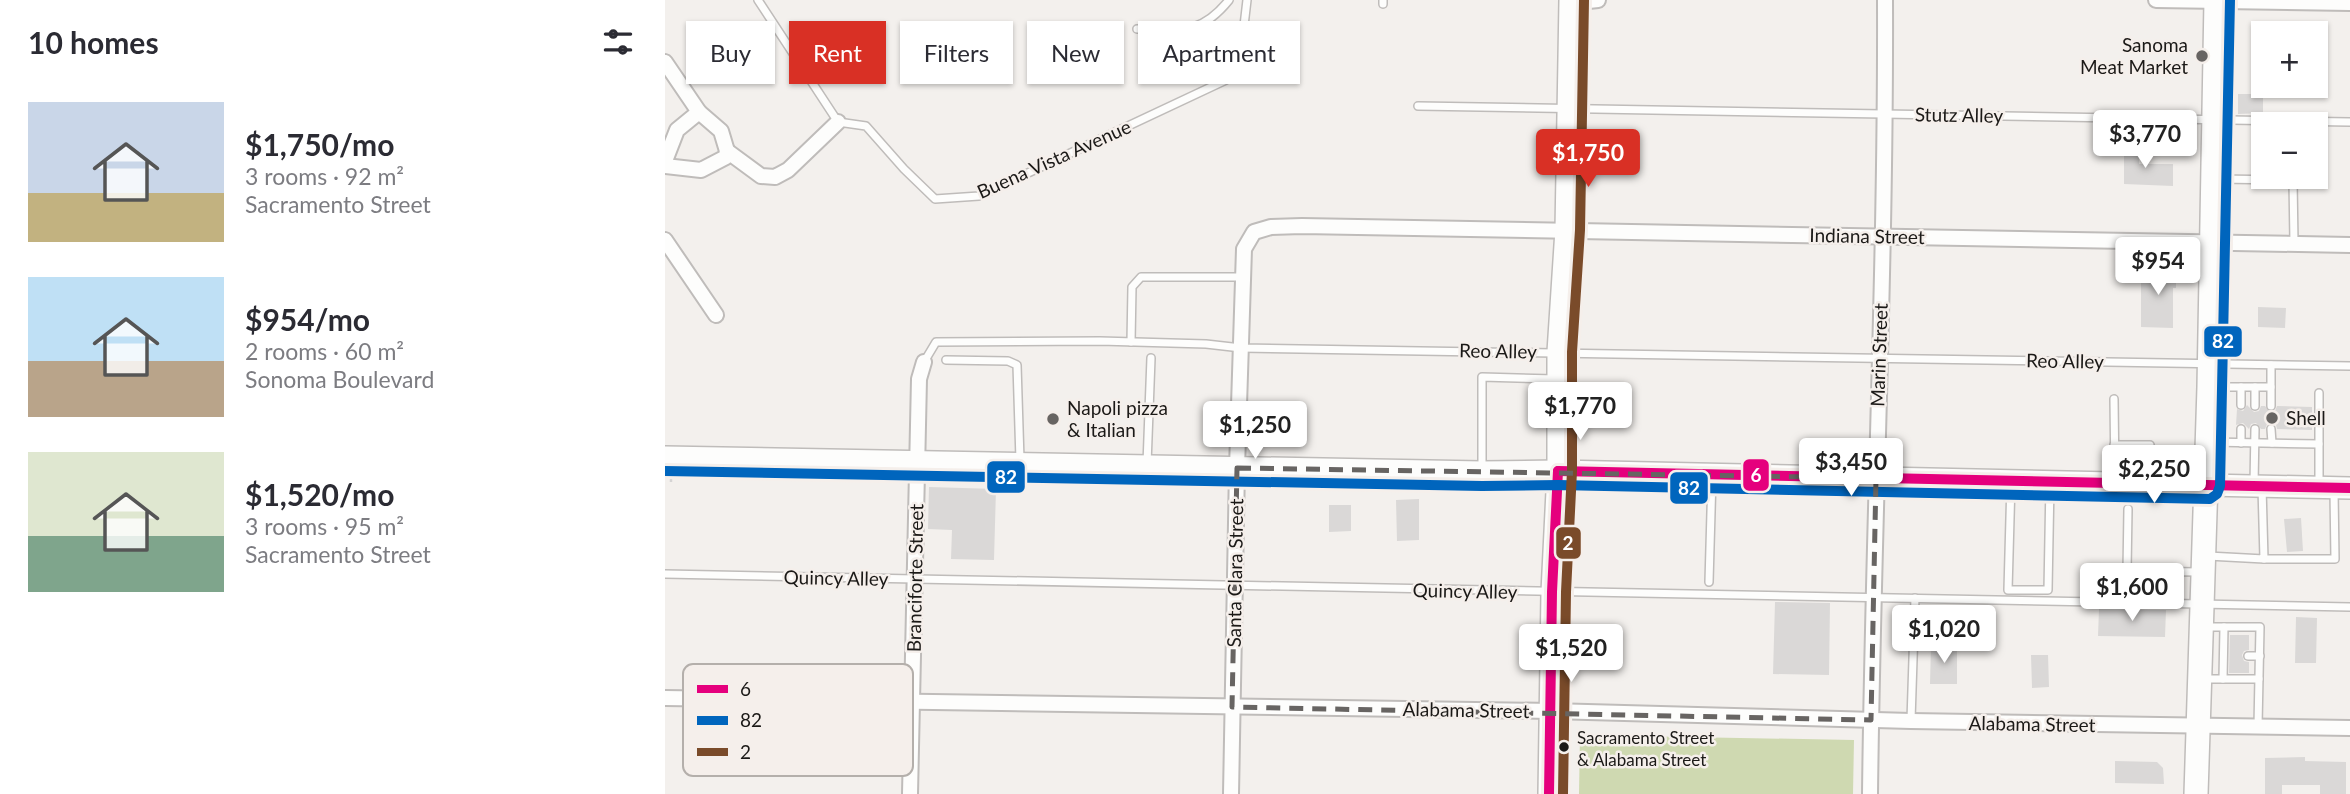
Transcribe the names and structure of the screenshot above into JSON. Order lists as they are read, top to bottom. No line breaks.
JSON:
{"streets":{"street":["Indiana Street","Marin Street","Santa Clara Street","Branciforte Street","Alabama Street"],"lane":["Stutz Alley","Buena Vista Avenue","Reo Alley","Quincy Alley"]},"crossings":[["Stutz Alley","Marin Street"],["Indiana Street","Marin Street"],["Indiana Street","Santa Clara Street"],["Reo Alley","Marin Street"],["Reo Alley","Santa Clara Street"],["Reo Alley","Branciforte Street"],["Marin Street","Quincy Alley"],["Marin Street","Alabama Street"],["Santa Clara Street","Quincy Alley"],["Santa Clara Street","Alabama Street"],["Quincy Alley","Branciforte Street"]],"places":["Sanoma Meat Market","Shell","Napoli pizza & Italian","Sacramento Street & Alabama Street"],"lines":["transit line 82","transit line 2","transit line 6"],"legend":["6","82","2"],"page":{"heading":"10 homes","map_buttons":["+","−"],"chip":["Buy","Rent","Filters","New","Apartment"],"list":[{"name":"$1,750/mo","note":"3 rooms · 92 m² · Sacramento Street"},{"name":"$954/mo","note":"2 rooms · 60 m² · Sonoma Boulevard"},{"name":"$1,520/mo","note":"3 rooms · 95 m² · Sacramento Street"}],"price":["$3,770","$1,750","$954","$1,770","$1,250","$3,450","$2,250","$1,600","$1,020","$1,520"]}}
